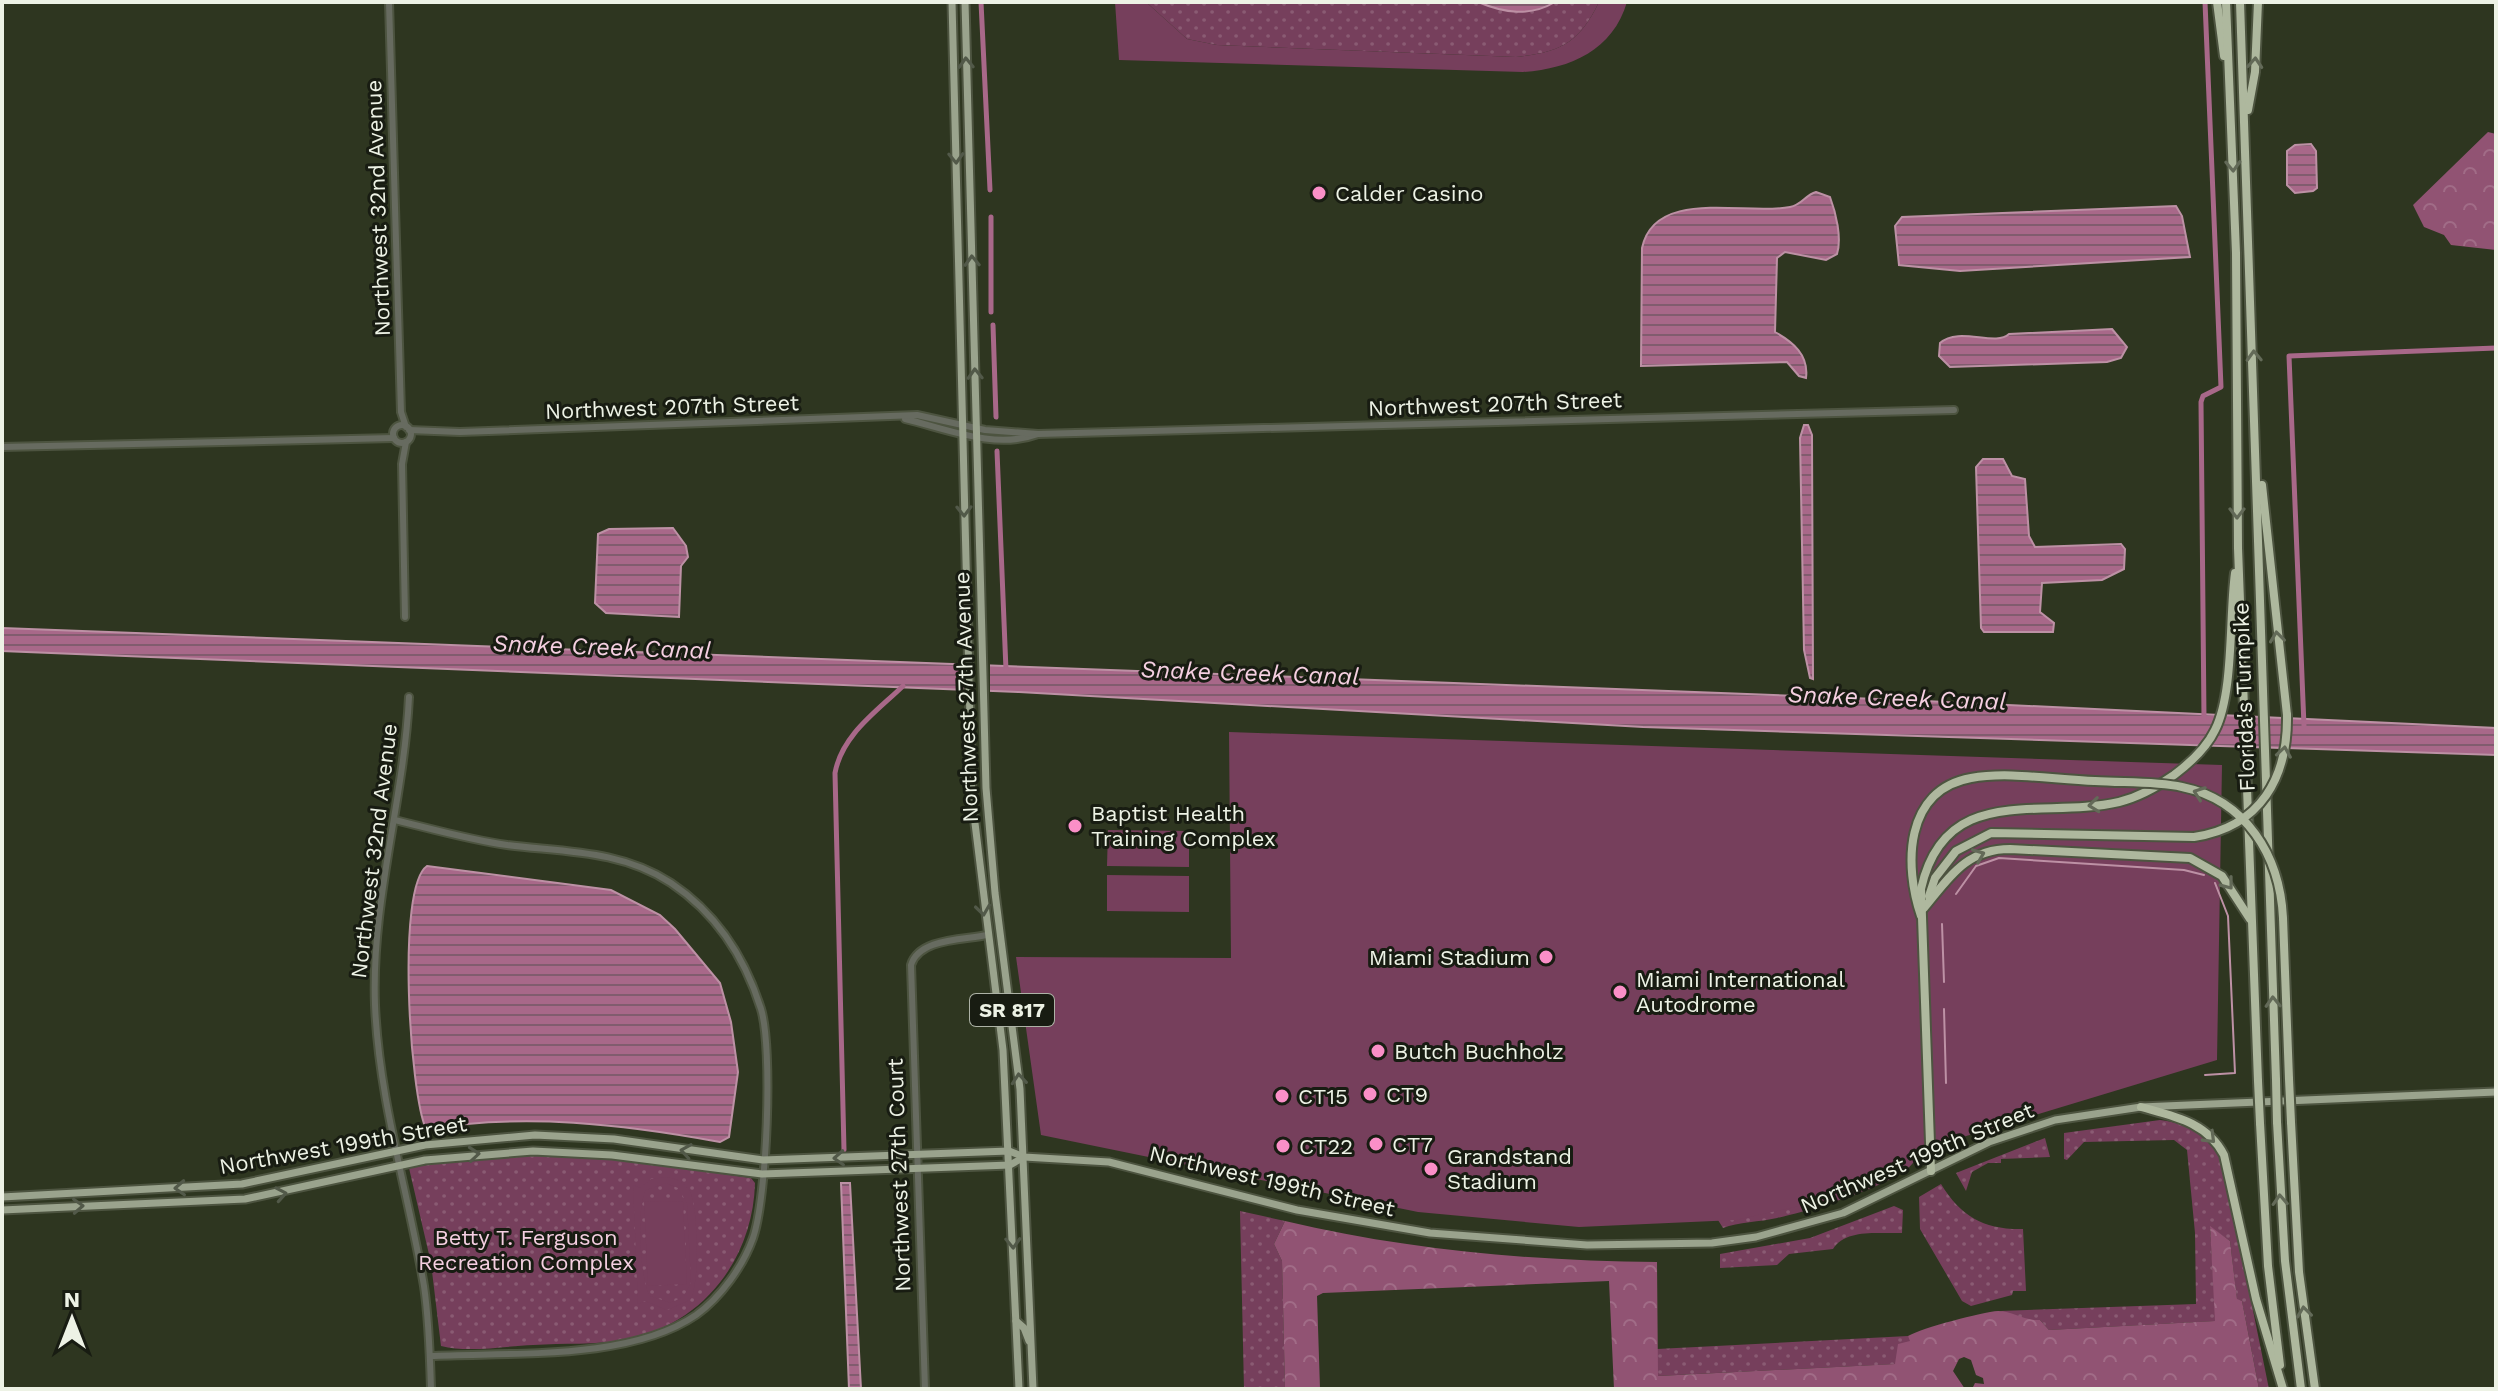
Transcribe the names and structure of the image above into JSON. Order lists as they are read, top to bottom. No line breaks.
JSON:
{"streets":{"highway":["Florida's Turnpike"],"main road":["Northwest 27th Avenue","SR 817","Northwest 199th Street"],"street":["Northwest 32nd Avenue","Northwest 207th Street","Northwest 27th Court"]},"crossings":[["Northwest 32nd Avenue","Northwest 207th Street"],["Northwest 32nd Avenue","Northwest 199th Street"],["Northwest 207th Street","Northwest 27th Avenue"],["Northwest 27th Avenue","Northwest 199th Street"],["Northwest 27th Avenue","Northwest 27th Court"],["Northwest 199th Street","Northwest 27th Court"]],"water":["Snake Creek Canal"],"parks":["Betty T. Ferguson Recreation Complex"],"places":["Calder Casino","Baptist Health Training Complex","Miami Stadium","Miami International Autodrome","Butch Buchholz","CT9","CT15","CT7","CT22","Grandstand Stadium"],"north":"top"}
